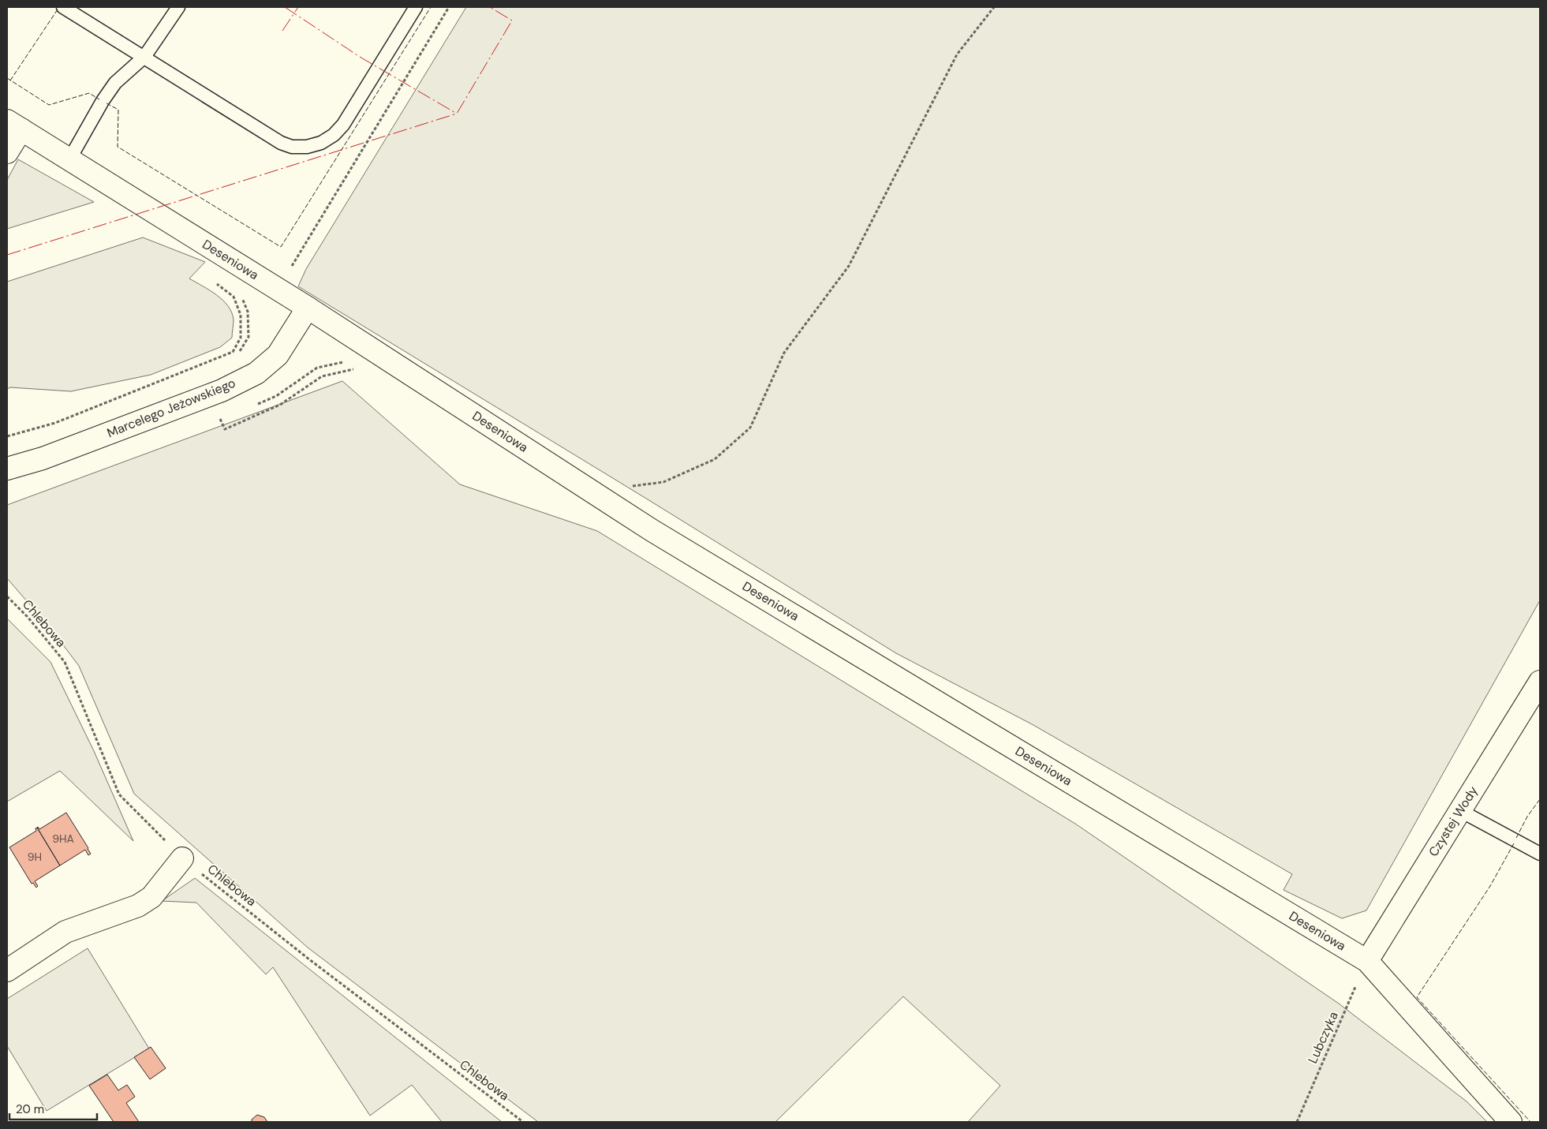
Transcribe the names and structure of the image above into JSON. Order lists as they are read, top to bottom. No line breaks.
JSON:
{"streets":{"street":["Deseniowa","Marcelego Jeżowskiego","Czystej Wody"],"path":["Chlebowa","Lubczyka"]},"crossings":[["Deseniowa","Marcelego Jeżowskiego"],["Deseniowa","Czystej Wody"],["Deseniowa","Lubczyka"],["Czystej Wody","Lubczyka"]],"house_numbers":["9HA","9H"],"scale_bar":"20 m"}
